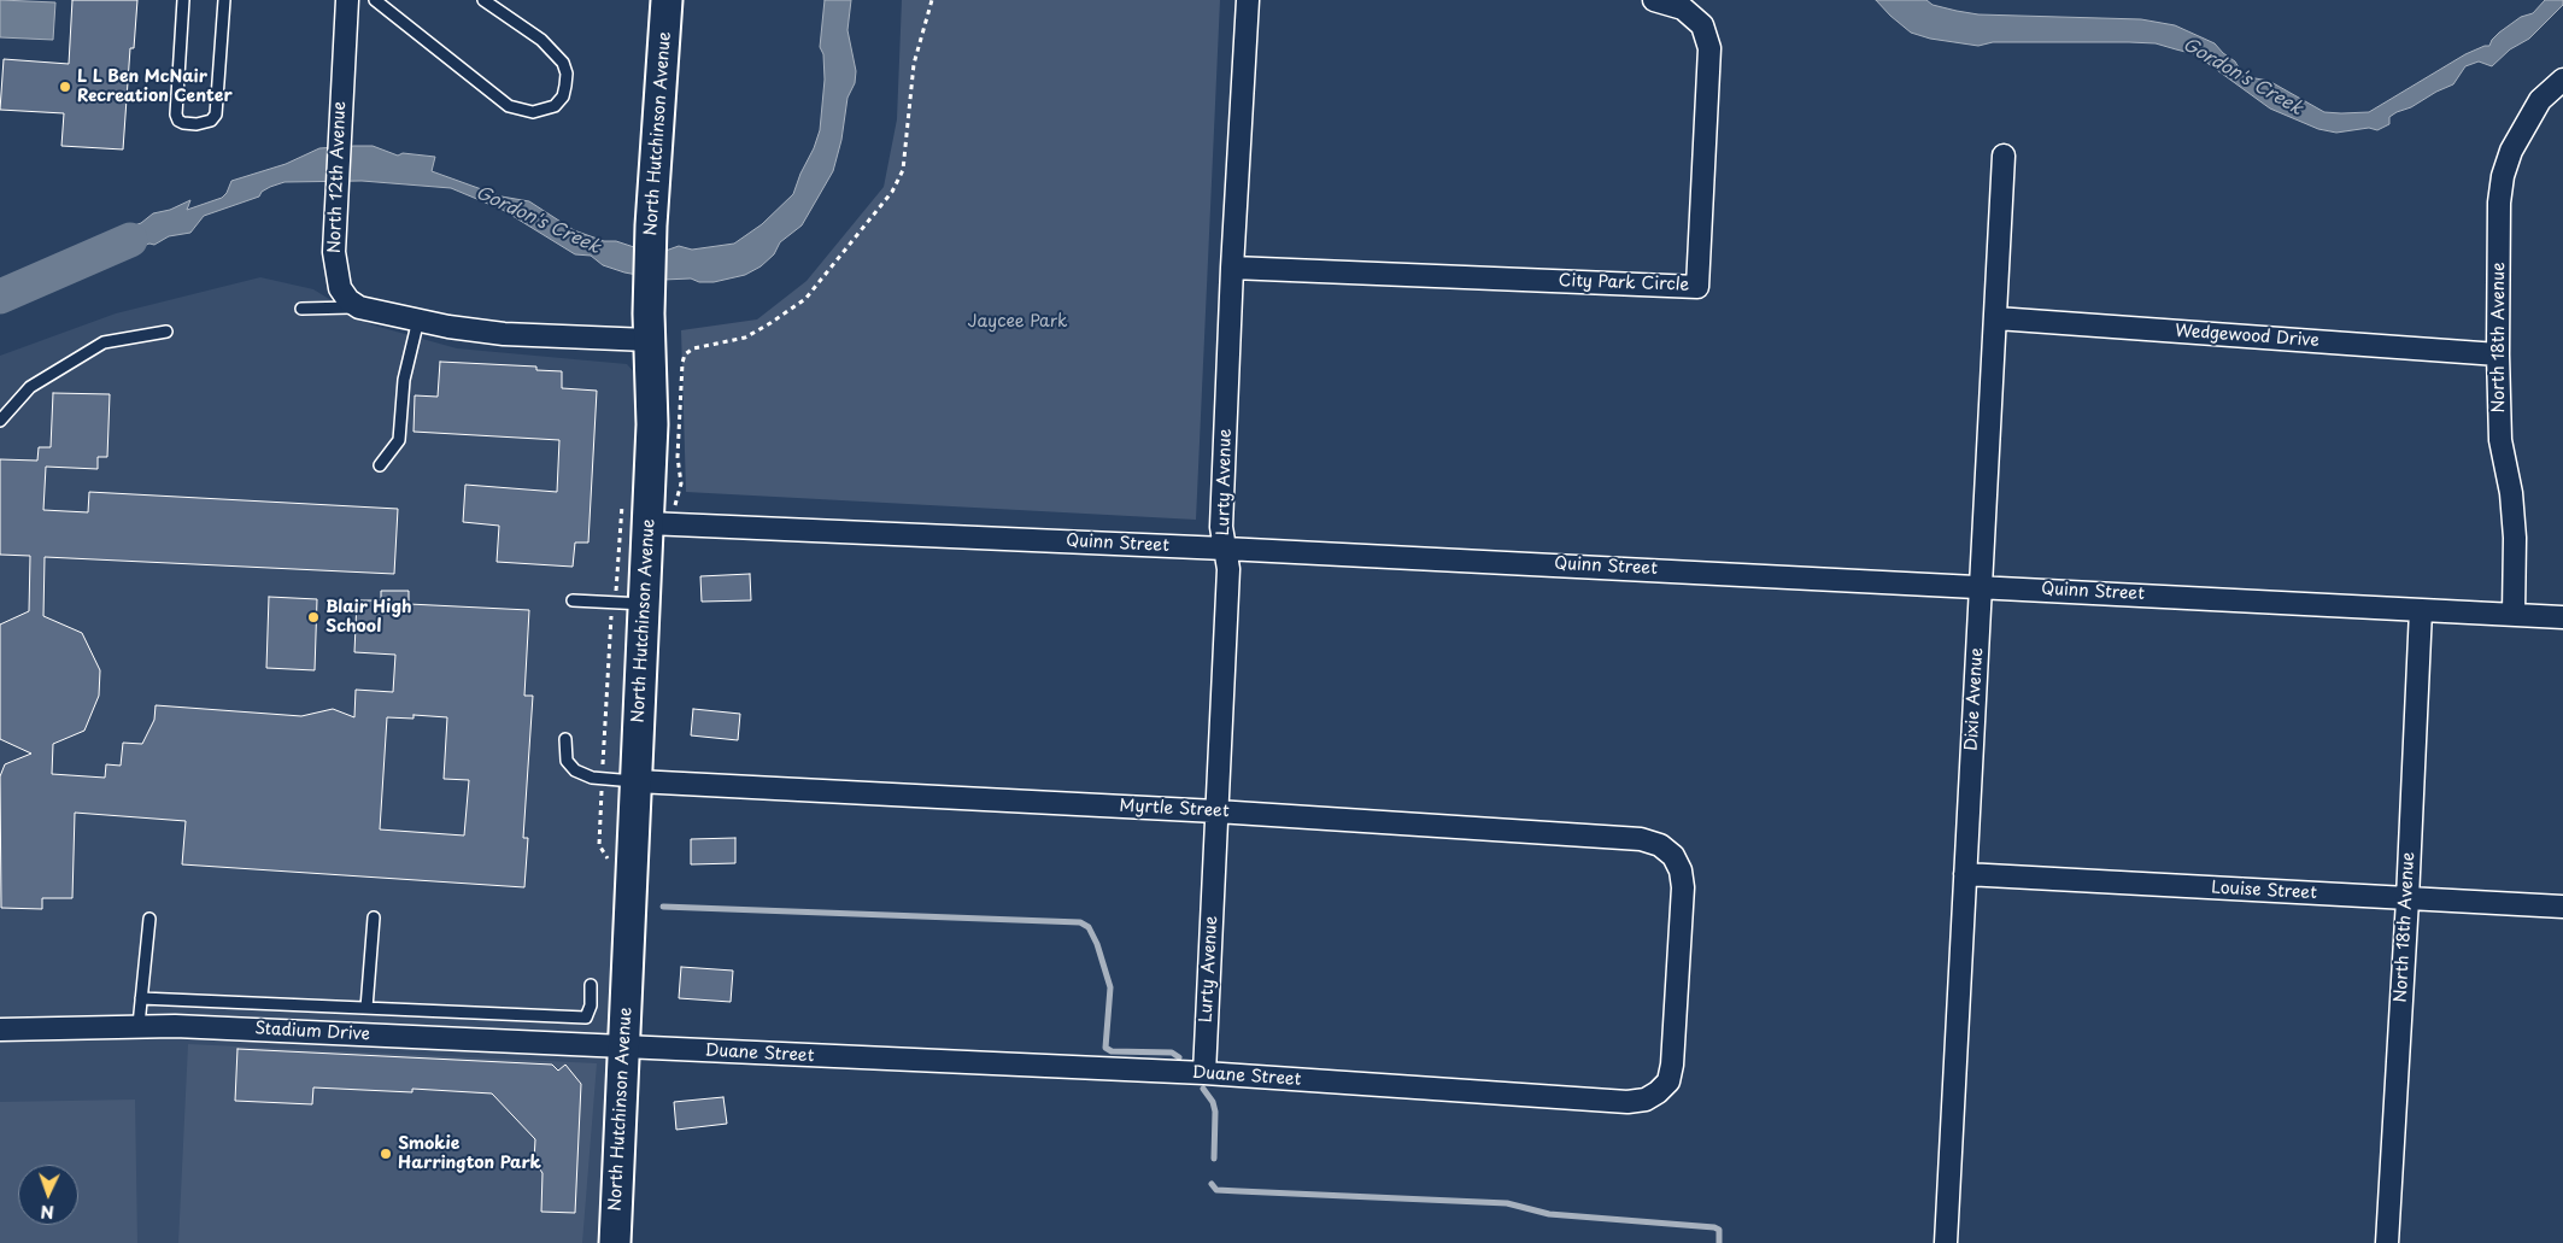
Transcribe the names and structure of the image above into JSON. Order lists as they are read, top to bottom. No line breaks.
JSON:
{"streets":{"main road":["North Hutchinson Avenue"],"street":["North 12th Avenue","City Park Circle","Wedgewood Drive","North 18th Avenue","Lurty Avenue","Quinn Street","Dixie Avenue","Myrtle Street","Louise Street","Stadium Drive","Duane Street"]},"crossings":[["North Hutchinson Avenue","Quinn Street"],["North Hutchinson Avenue","Myrtle Street"],["North Hutchinson Avenue","Stadium Drive"],["North Hutchinson Avenue","Duane Street"],["City Park Circle","Lurty Avenue"],["Wedgewood Drive","North 18th Avenue"],["Wedgewood Drive","Dixie Avenue"],["North 18th Avenue","Quinn Street"],["North 18th Avenue","Louise Street"],["Lurty Avenue","Quinn Street"],["Lurty Avenue","Myrtle Street"],["Lurty Avenue","Duane Street"],["Quinn Street","Dixie Avenue"],["Dixie Avenue","Louise Street"],["Myrtle Street","Duane Street"],["Stadium Drive","Duane Street"]],"water":["Gordon's Creek"],"parks":["Jaycee Park"],"places":["L L Ben McNair Recreation Center","Blair High School","Smokie Harrington Park"],"north":"bottom"}
